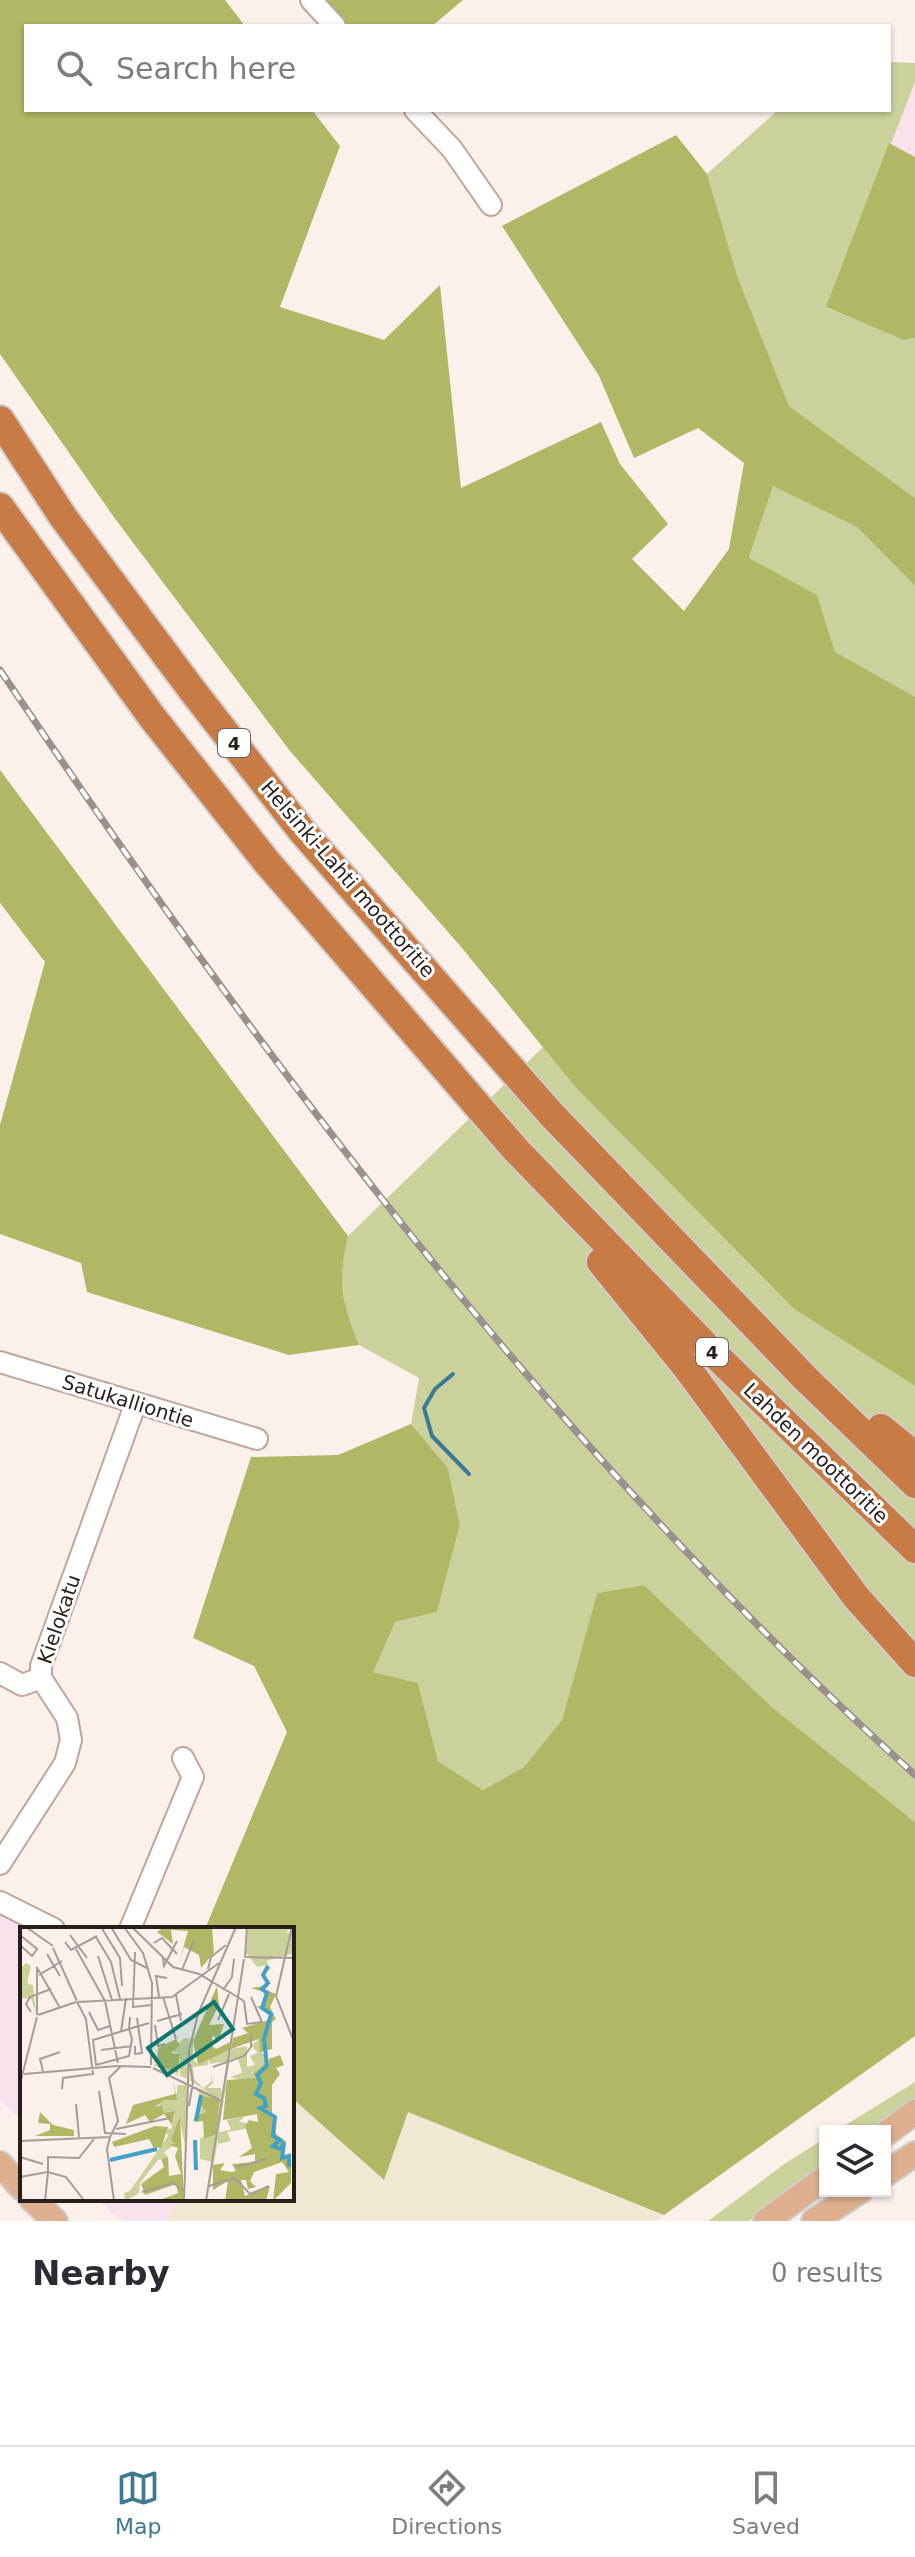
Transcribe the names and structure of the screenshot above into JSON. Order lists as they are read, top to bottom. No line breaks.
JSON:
{"streets":{"highway":["4","Helsinki-Lahti moottoritie","Lahden moottoritie"],"street":["Satukalliontie","Kielokatu"]},"crossings":[["4","Helsinki-Lahti moottoritie"],["4","Lahden moottoritie"],["Satukalliontie","Kielokatu"]],"page":{"search":"Search here","heading":["Nearby","0 results"],"nav":["Map","Directions","Saved"]}}
